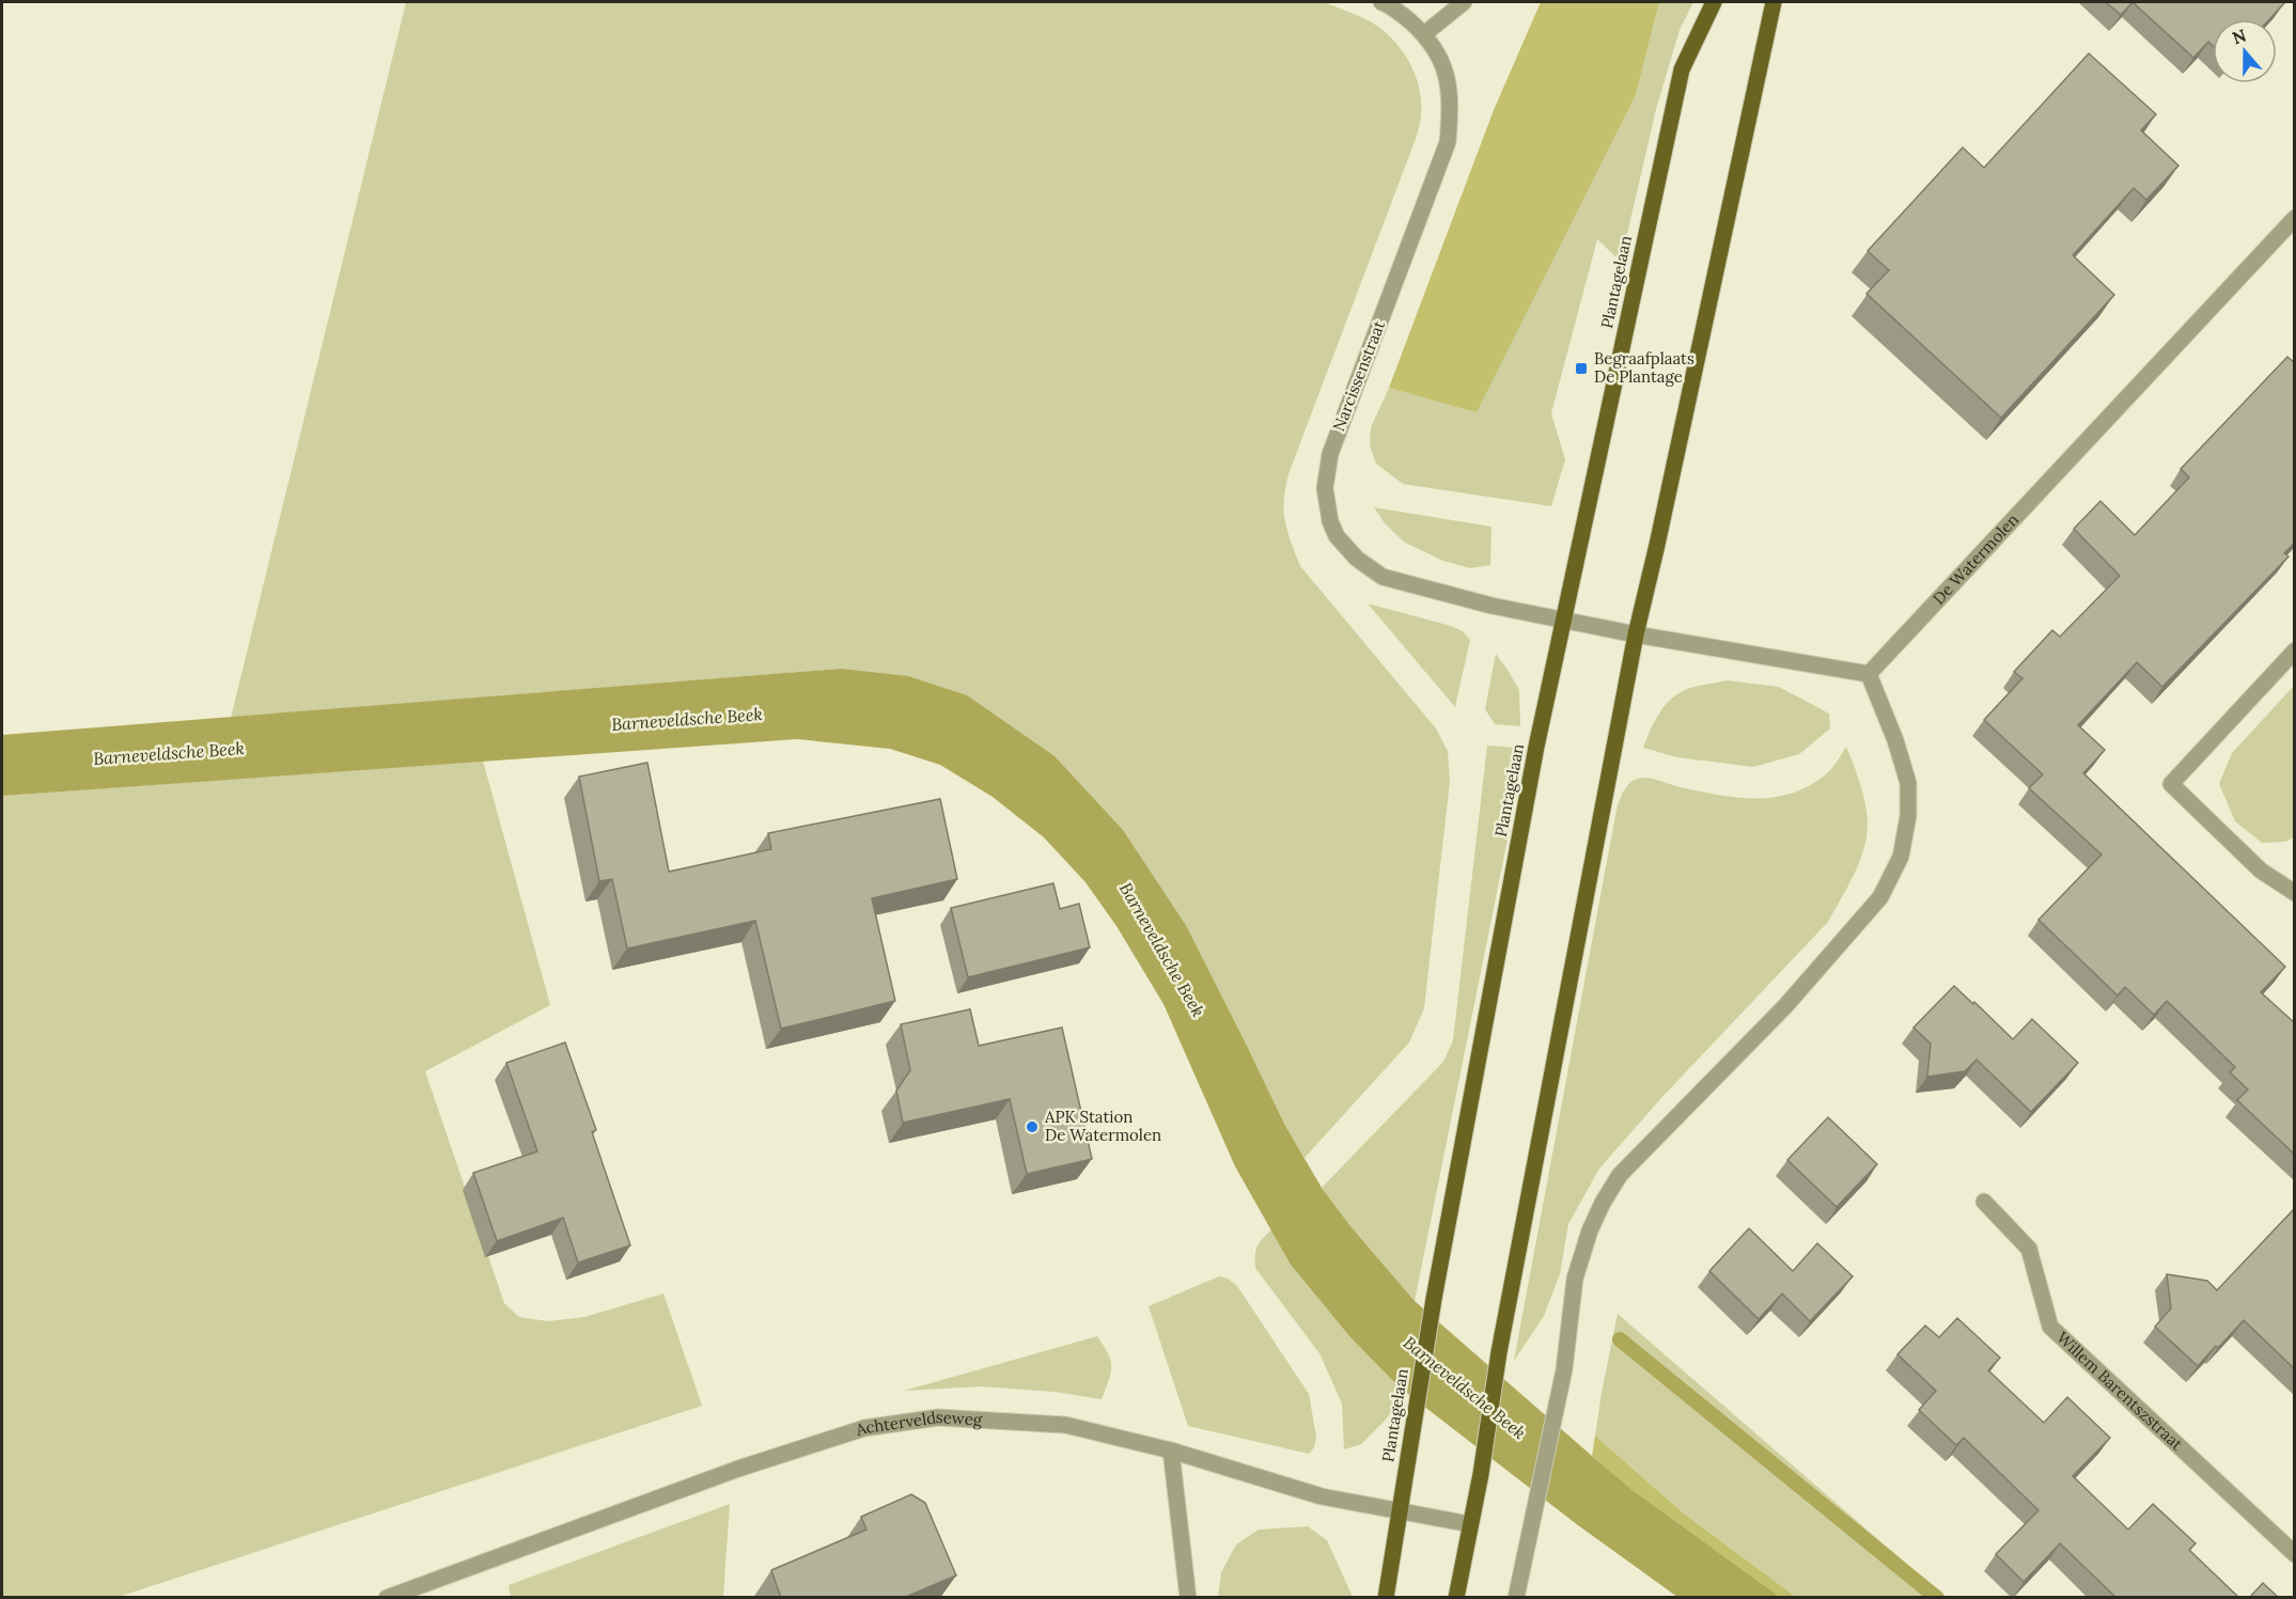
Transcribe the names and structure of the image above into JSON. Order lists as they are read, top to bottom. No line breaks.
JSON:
{"streets":{"main road":["Plantagelaan"],"street":["Narcissenstraat","De Watermolen","Willem Barentszstraat","Achterveldseweg"]},"crossings":[["Plantagelaan","Narcissenstraat"],["Plantagelaan","Achterveldseweg"]],"water":["Barneveldsche Beek"],"places":{"transit":["Begraafplaats De Plantage"],"other":["APK Station De Watermolen"]},"north":"top"}
